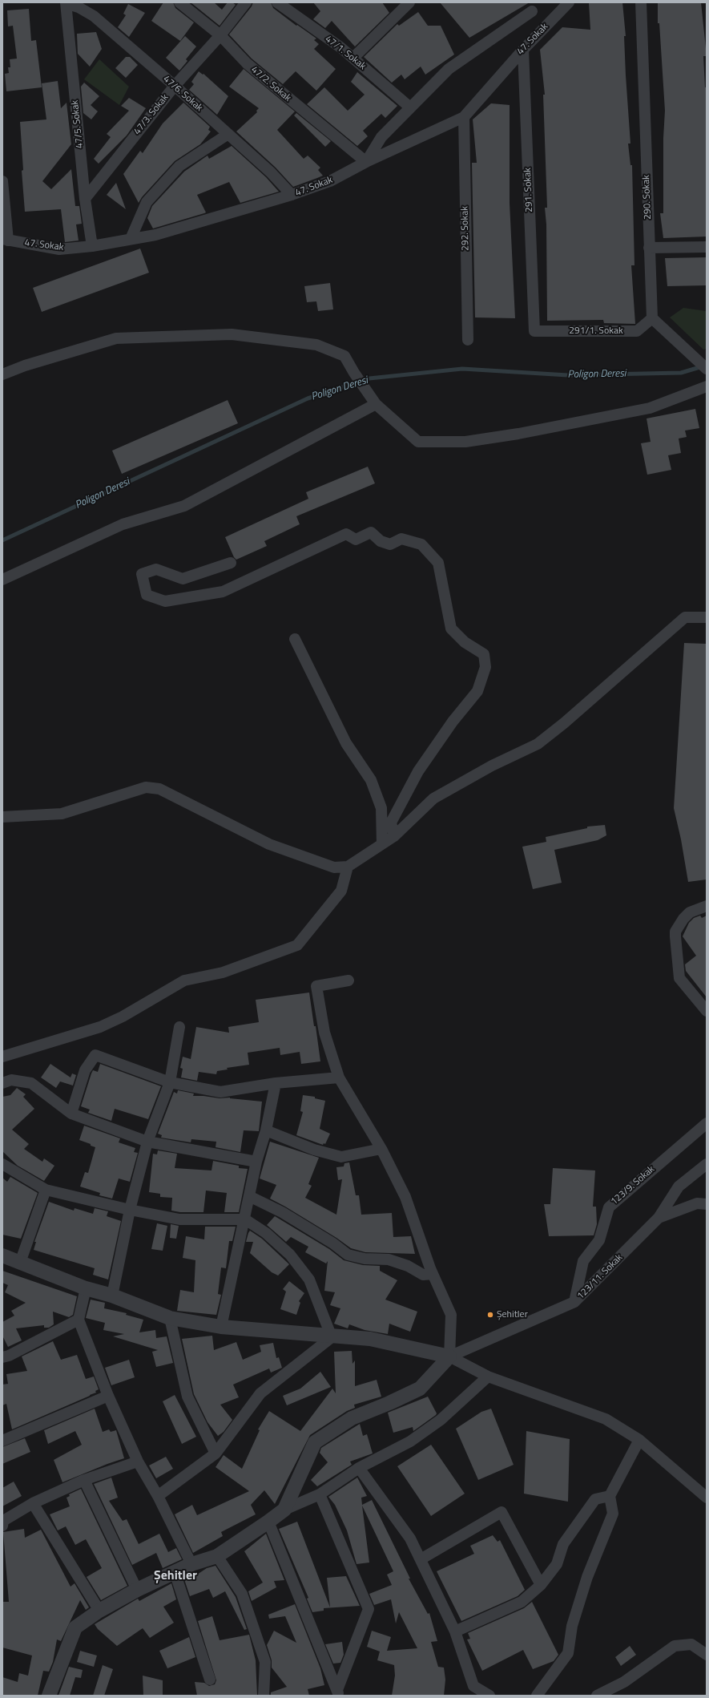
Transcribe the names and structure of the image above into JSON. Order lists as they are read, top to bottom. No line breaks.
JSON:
{"streets":{"street":["47. Sokak","47/1. Sokak","47/2. Sokak","47/6. Sokak","47/3. Sokak","47/5. Sokak","291. Sokak","290. Sokak","292. Sokak","291/1. Sokak","123/9. Sokak","123/11. Sokak"]},"crossings":[["47. Sokak","47/2. Sokak"],["47. Sokak","47/6. Sokak"],["47. Sokak","47/5. Sokak"],["47. Sokak","291. Sokak"],["47. Sokak","292. Sokak"],["47/2. Sokak","47/3. Sokak"],["47/6. Sokak","47/3. Sokak"],["47/6. Sokak","47/5. Sokak"],["47/3. Sokak","47/5. Sokak"],["291. Sokak","291/1. Sokak"],["290. Sokak","291/1. Sokak"],["123/9. Sokak","123/11. Sokak"]],"districts":["Şehitler"],"water":["Poligon Deresi"],"places":["Şehitler"]}
